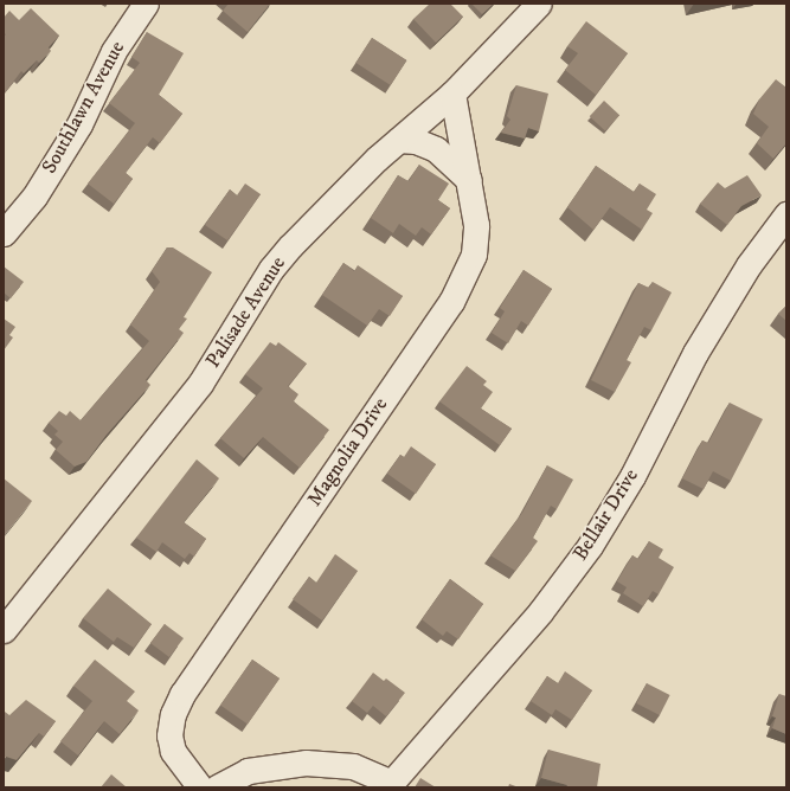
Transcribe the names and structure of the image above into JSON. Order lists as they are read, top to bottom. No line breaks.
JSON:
{"streets":{"street":["Southlawn Avenue","Palisade Avenue","Magnolia Drive","Bellair Drive"]},"crossings":[["Palisade Avenue","Magnolia Drive"]]}
